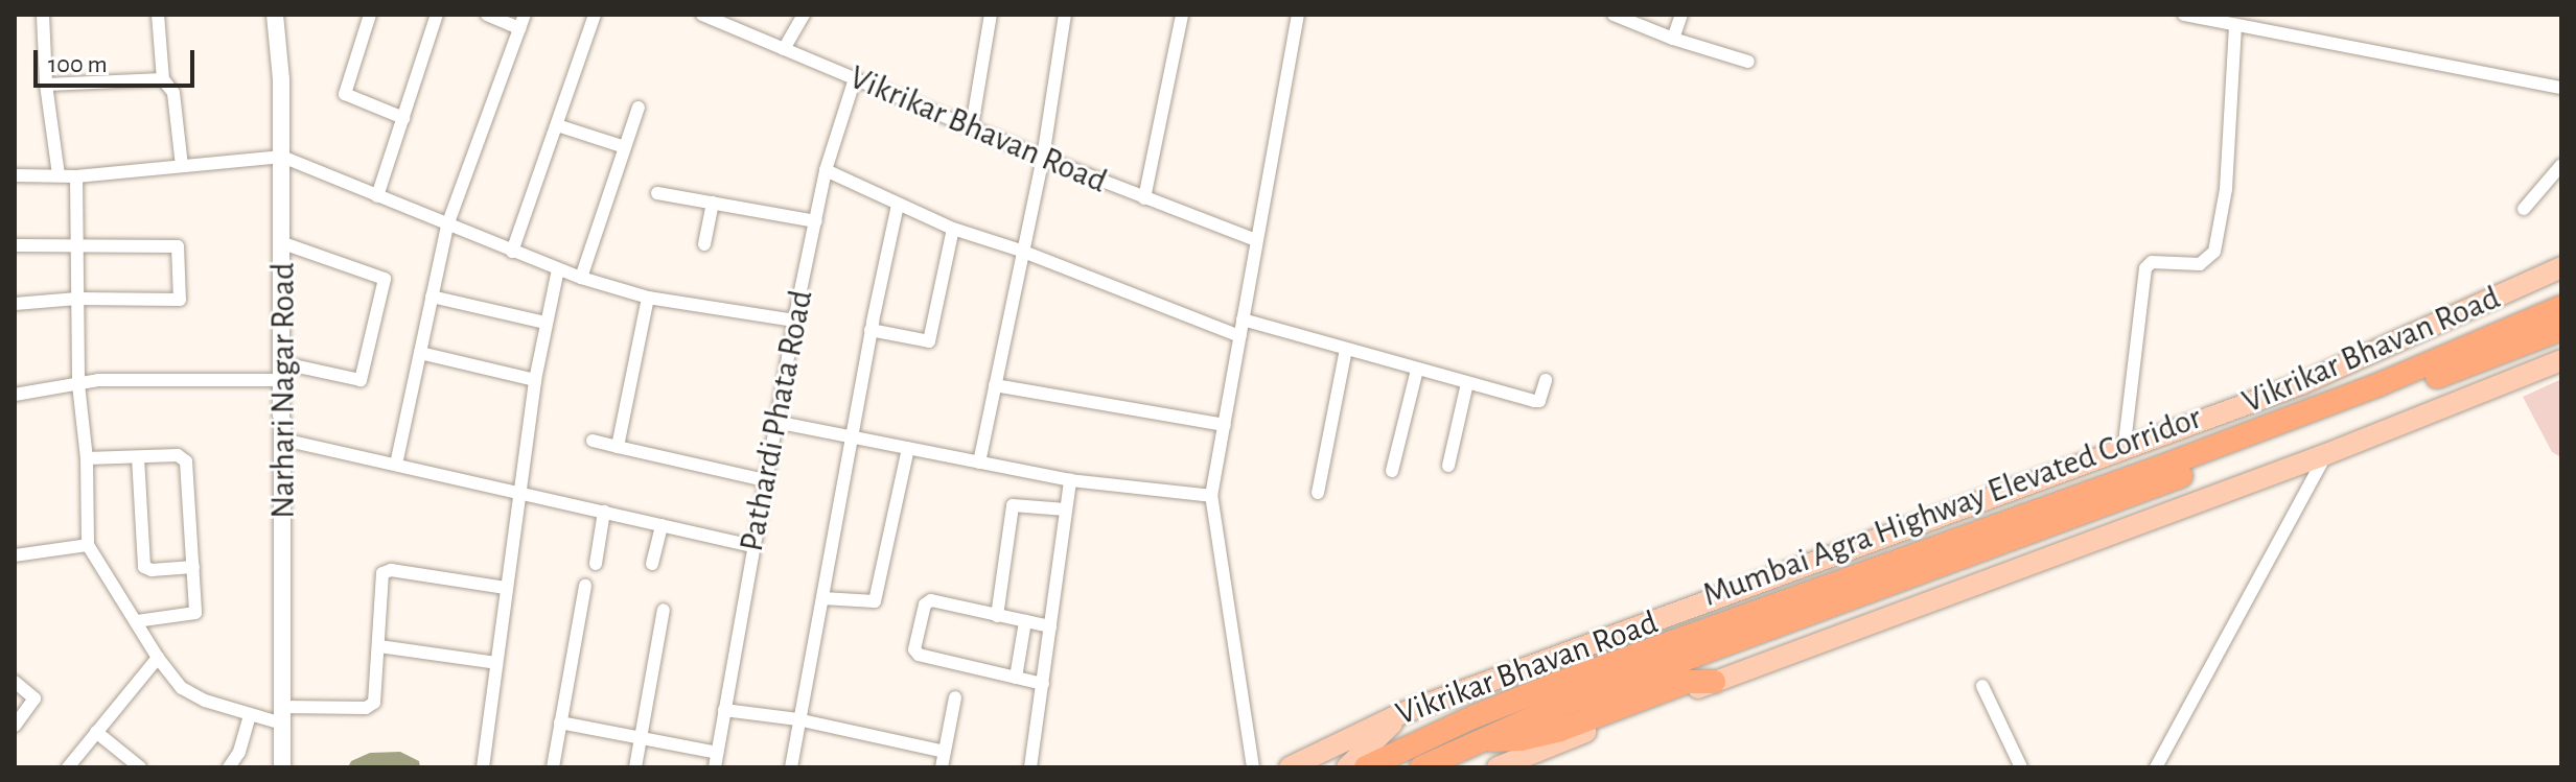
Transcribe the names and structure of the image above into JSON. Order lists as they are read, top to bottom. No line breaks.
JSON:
{"streets":{"highway":["Mumbai Agra Highway Elevated Corridor"],"main road":["Vikrikar Bhavan Road"],"street":["Narhari Nagar Road","Pathardi Phata Road"]},"crossings":[["Vikrikar Bhavan Road","Pathardi Phata Road"]],"scale_bar":"100 m"}
